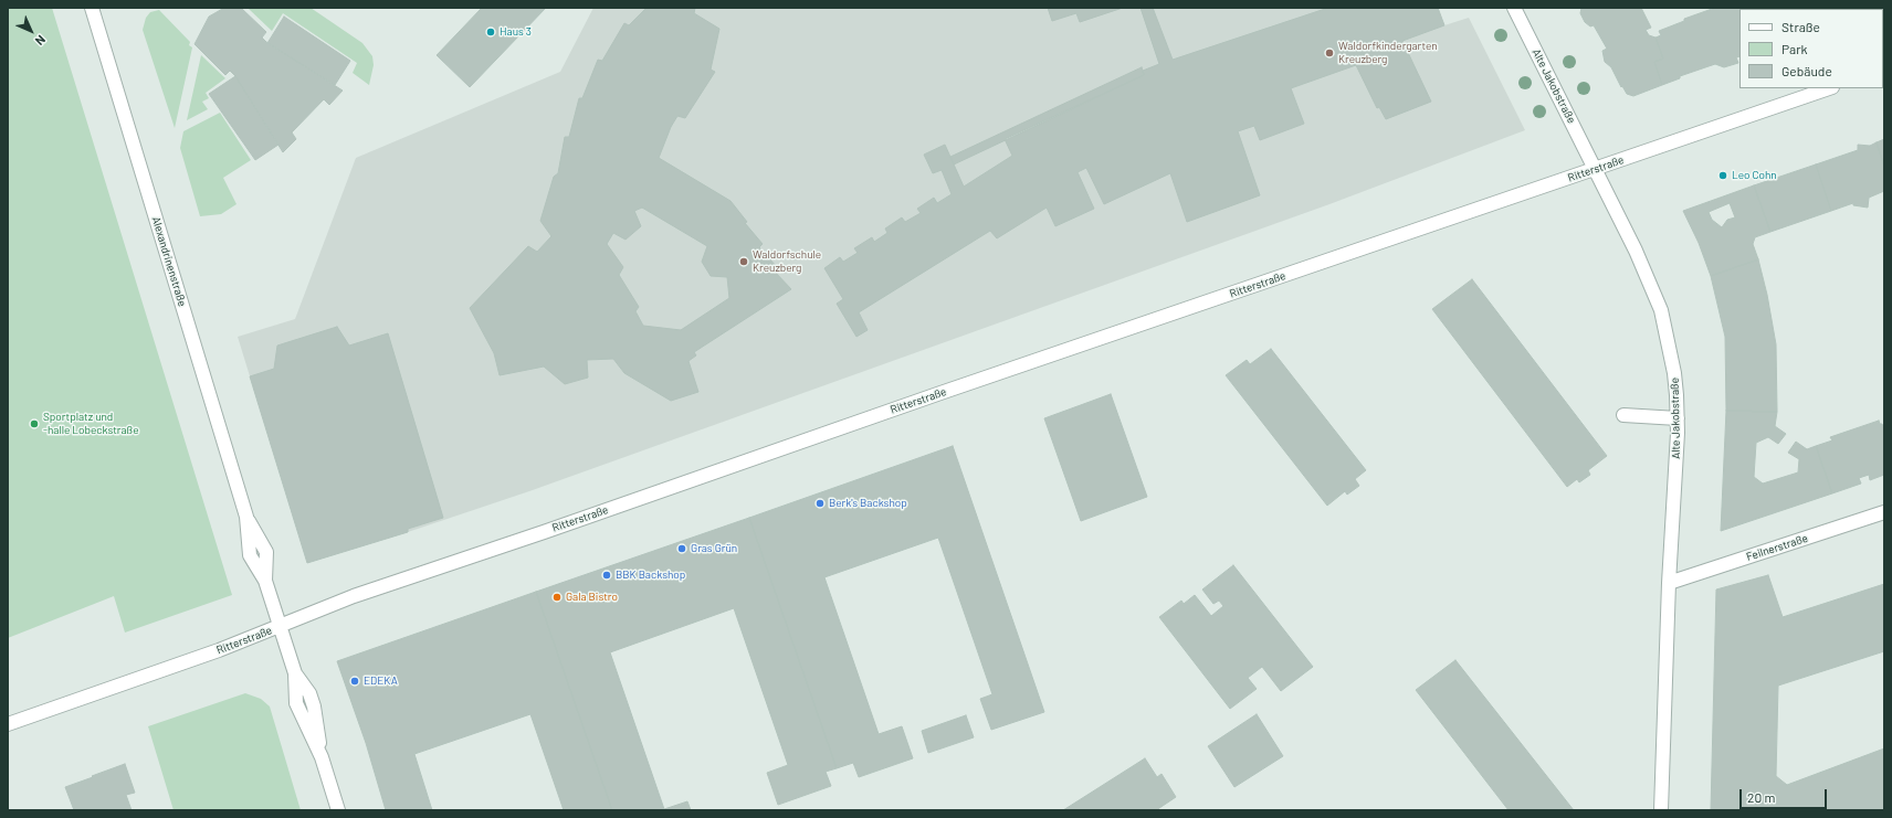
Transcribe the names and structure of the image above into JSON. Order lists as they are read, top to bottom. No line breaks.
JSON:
{"streets":{"street":["Alte Jakobstraße","Ritterstraße","Alexandrinenstraße","Feilnerstraße"]},"crossings":[["Alte Jakobstraße","Ritterstraße"],["Alte Jakobstraße","Feilnerstraße"],["Ritterstraße","Alexandrinenstraße"]],"places":["Haus 3","Waldorfkindergarten Kreuzberg","Leo Cohn","Waldorfschule Kreuzberg","Sportplatz und -halle Lobeckstraße","Berk's Backshop","Gras Grün","BBK Backshop","Gala Bistro","EDEKA"],"legend":["Straße","Park","Gebäude"],"scale_bar":"20 m","north":"bottom right"}
